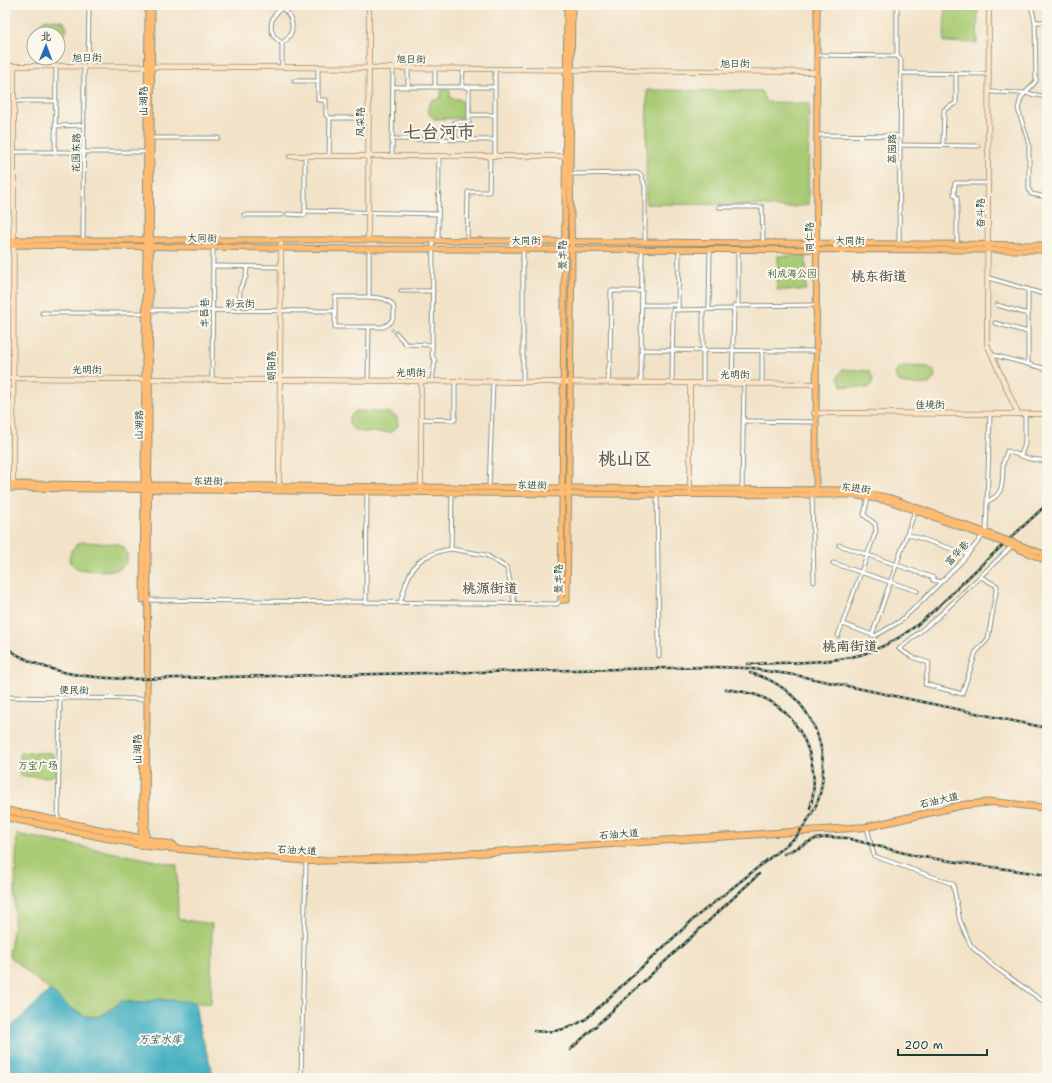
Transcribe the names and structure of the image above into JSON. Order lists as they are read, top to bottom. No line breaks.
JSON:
{"streets":{"highway":["石油大道"],"main road":["旭日街","山湖路","风采路","奋斗路","同仁路","大同街","景丰路","朝阳路","光明街","佳境街","东进街"],"street":["荔园路","花园东路","彩云街","丰昌巷","富华巷","便民街"]},"crossings":[["旭日街","山湖路"],["旭日街","风采路"],["旭日街","花园东路"],["旭日街","同仁路"],["旭日街","景丰路"],["山湖路","大同街"],["山湖路","彩云街"],["山湖路","光明街"],["山湖路","东进街"],["山湖路","便民街"],["山湖路","石油大道"],["风采路","大同街"],["荔园路","大同街"],["花园东路","大同街"],["奋斗路","大同街"],["奋斗路","佳境街"],["同仁路","大同街"],["同仁路","光明街"],["同仁路","佳境街"],["同仁路","东进街"],["大同街","景丰路"],["大同街","丰昌巷"],["大同街","朝阳路"],["景丰路","光明街"],["景丰路","东进街"],["彩云街","丰昌巷"],["彩云街","朝阳路"],["丰昌巷","光明街"],["朝阳路","光明街"],["朝阳路","东进街"],["东进街","富华巷"]],"districts":["七台河市","桃东街道","桃山区","桃源街道","桃南街道"],"water":["万宝水库"],"parks":["利成海公园","万宝广场"],"scale_bar":"200 m","north":"top"}
